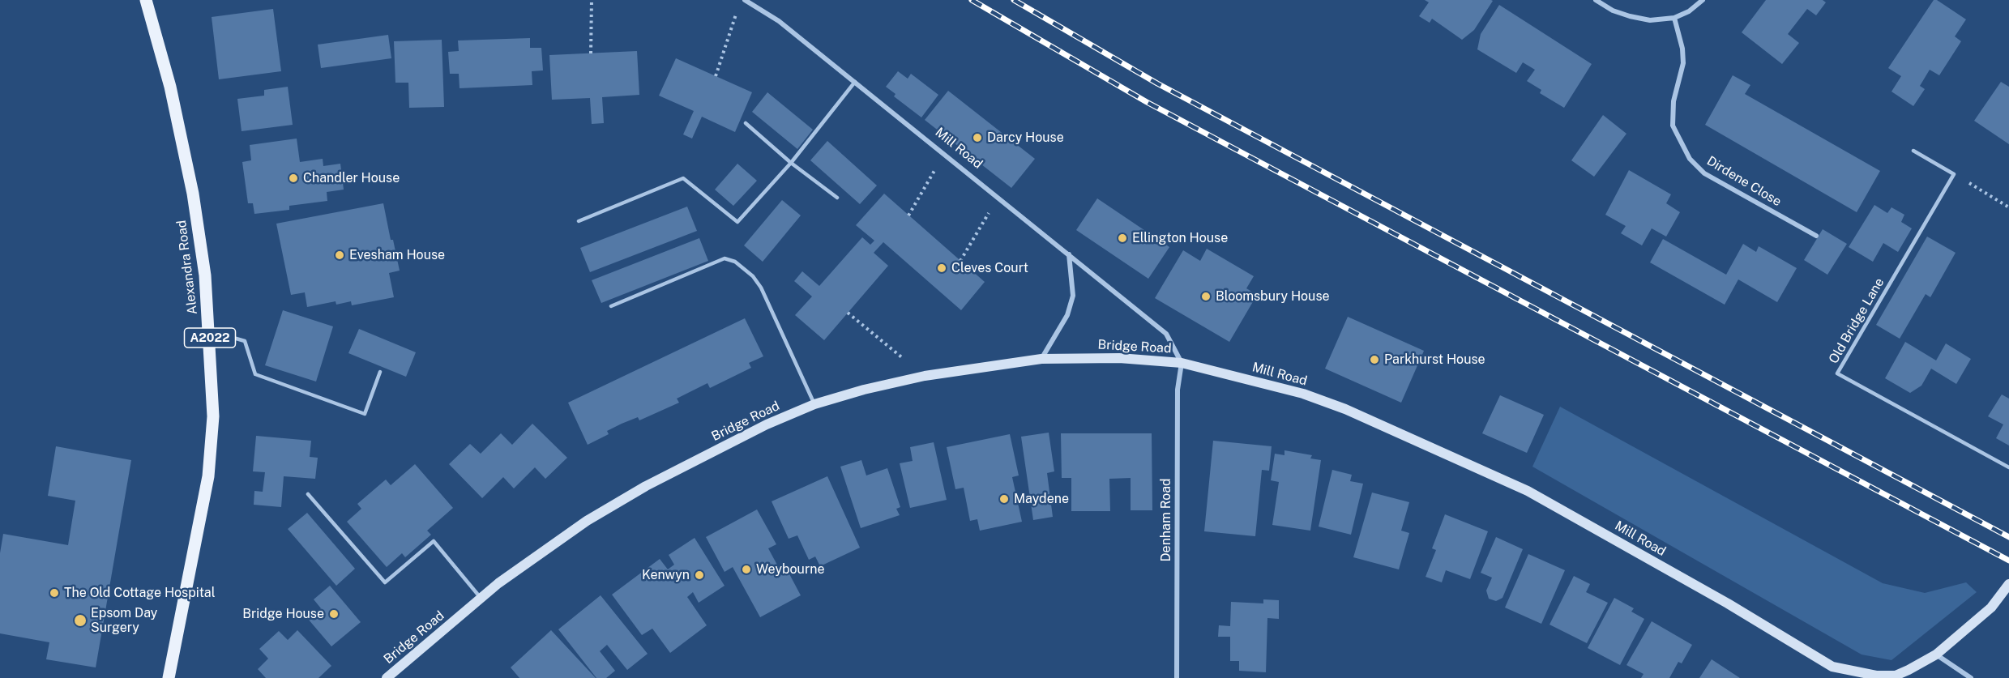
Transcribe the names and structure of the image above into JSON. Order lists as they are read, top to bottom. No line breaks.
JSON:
{"streets":{"main road":["Mill Road","Alexandra Road","A2022","Bridge Road"],"street":["Dirdene Close","Denham Road"],"lane":["Old Bridge Lane"]},"crossings":[["Mill Road","Bridge Road"],["Mill Road","Denham Road"],["Bridge Road","Denham Road"]],"places":["Darcy House","Chandler House","Ellington House","Evesham House","Cleves Court","Bloomsbury House","Parkhurst House","Maydene","Weybourne","Kenwyn","The Old Cottage Hospital","Bridge House","Epsom Day Surgery"]}
